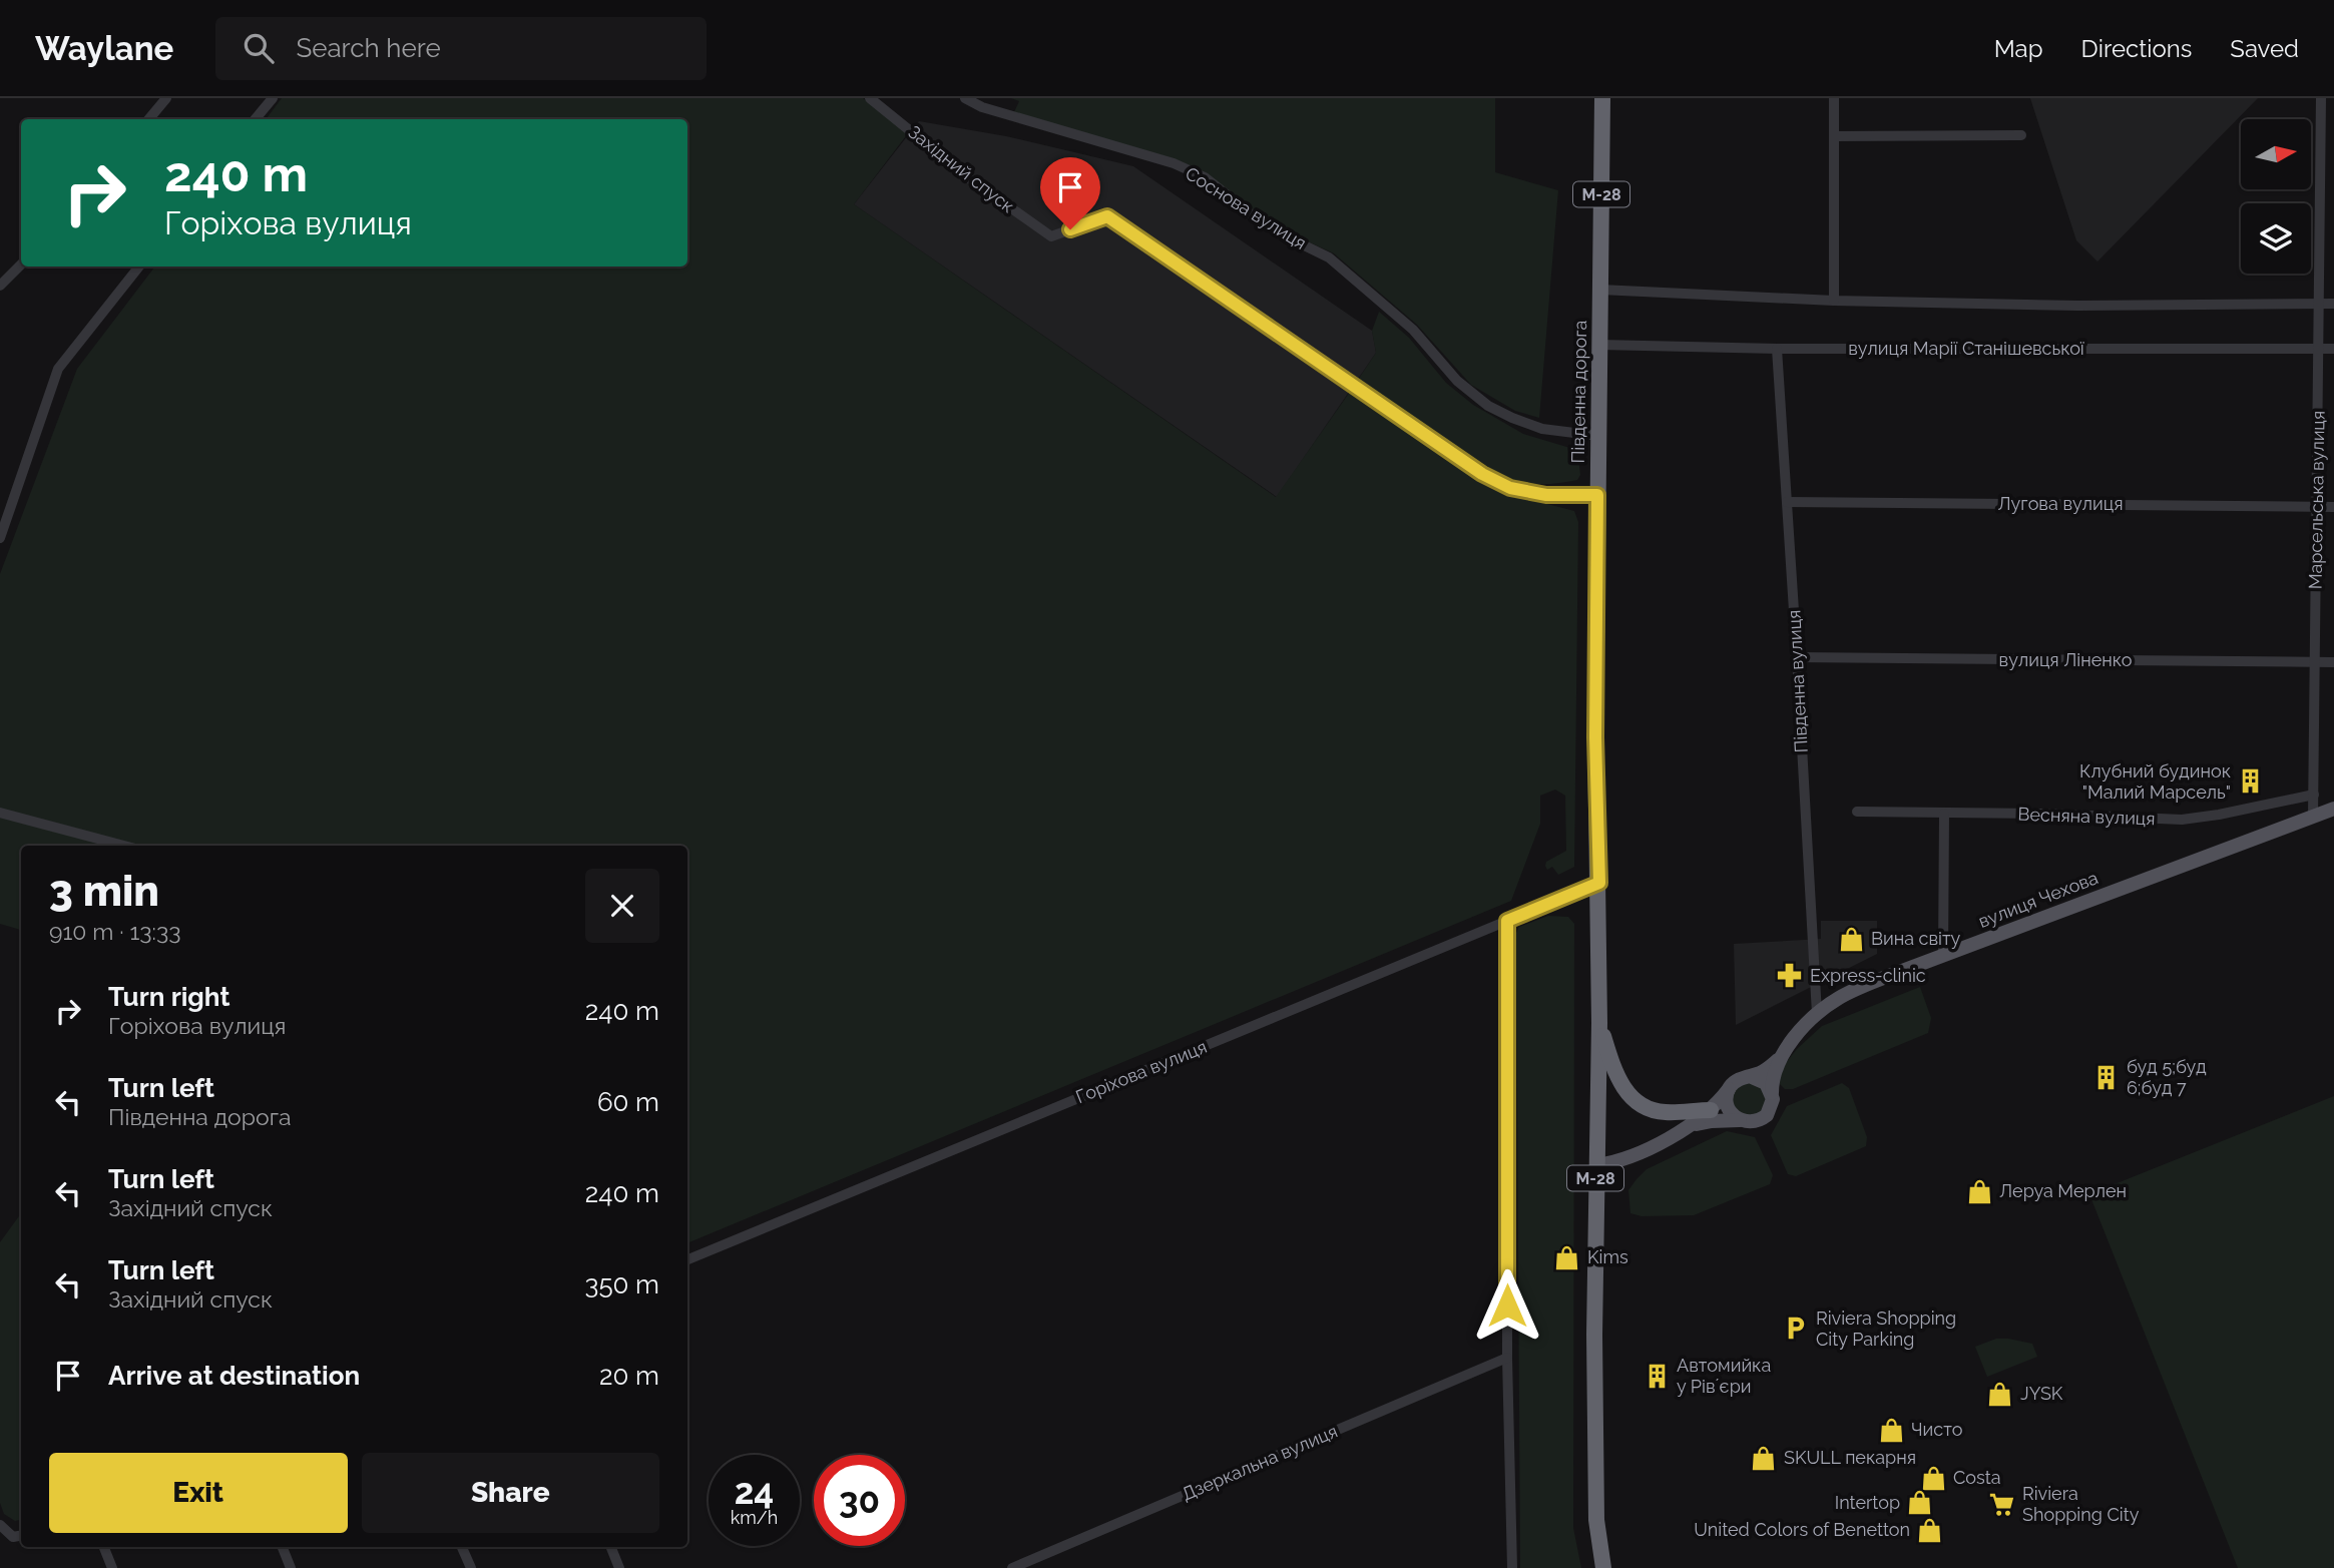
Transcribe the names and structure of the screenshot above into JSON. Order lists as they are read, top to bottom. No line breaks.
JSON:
{"streets":{"highway":["М-28","Південна дорога"],"main road":["вулиця Чехова"],"street":["Західний спуск","Соснова вулиця","вулиця Марії Станішевської","Марсельська вулиця","Лугова вулиця","вулиця Ліненко","Південна вулиця","Весняна вулиця","Горіхова вулиця","Дзеркальна вулиця"]},"crossings":[["Західний спуск","Південна дорога"],["М-28","Південна дорога"],["Соснова вулиця","Південна дорога"],["вулиця Марії Станішевської","Південна дорога"],["вулиця Марії Станішевської","Марсельська вулиця"],["вулиця Марії Станішевської","Південна вулиця"],["Південна дорога","Горіхова вулиця"],["Марсельська вулиця","Лугова вулиця"],["Марсельська вулиця","вулиця Ліненко"],["Марсельська вулиця","Весняна вулиця"],["Марсельська вулиця","вулиця Чехова"],["Лугова вулиця","Південна вулиця"],["вулиця Ліненко","Південна вулиця"],["Південна вулиця","вулиця Чехова"]],"places":{"building":["Клубний будинок \"Малий Марсель\"","буд 5;буд 6;буд 7","Автомийка у Рівʼєри"],"shop":["Вина світу","Леруа Мерлен","Kims","JYSK","Чисто","SKULL пекарня","Costa","Intertop","United Colors of Benetton"],"pharmacy":["Express-clinic"],"parking":["Riviera Shopping City Parking"],"supermarket":["Riviera Shopping City"]},"north":"right","page":{"header":"Waylane","search":"Search here","nav":["Map","Directions","Saved"],"turn":["240 m","Горіхова вулиця"],"heading":["3 min","910 m · 13:33"],"list":[{"name":"Turn right","note":"Горіхова вулиця","value":"240 m"},{"name":"Turn left","note":"Південна дорога","value":"60 m"},{"name":"Turn left","note":"Західний спуск","value":"240 m"},{"name":"Turn left","note":"Західний спуск","value":"350 m"},{"name":"Arrive at destination","value":"20 m"}],"buttons":["Exit","Share"],"speed":"24 km/h","limit":"30"}}
